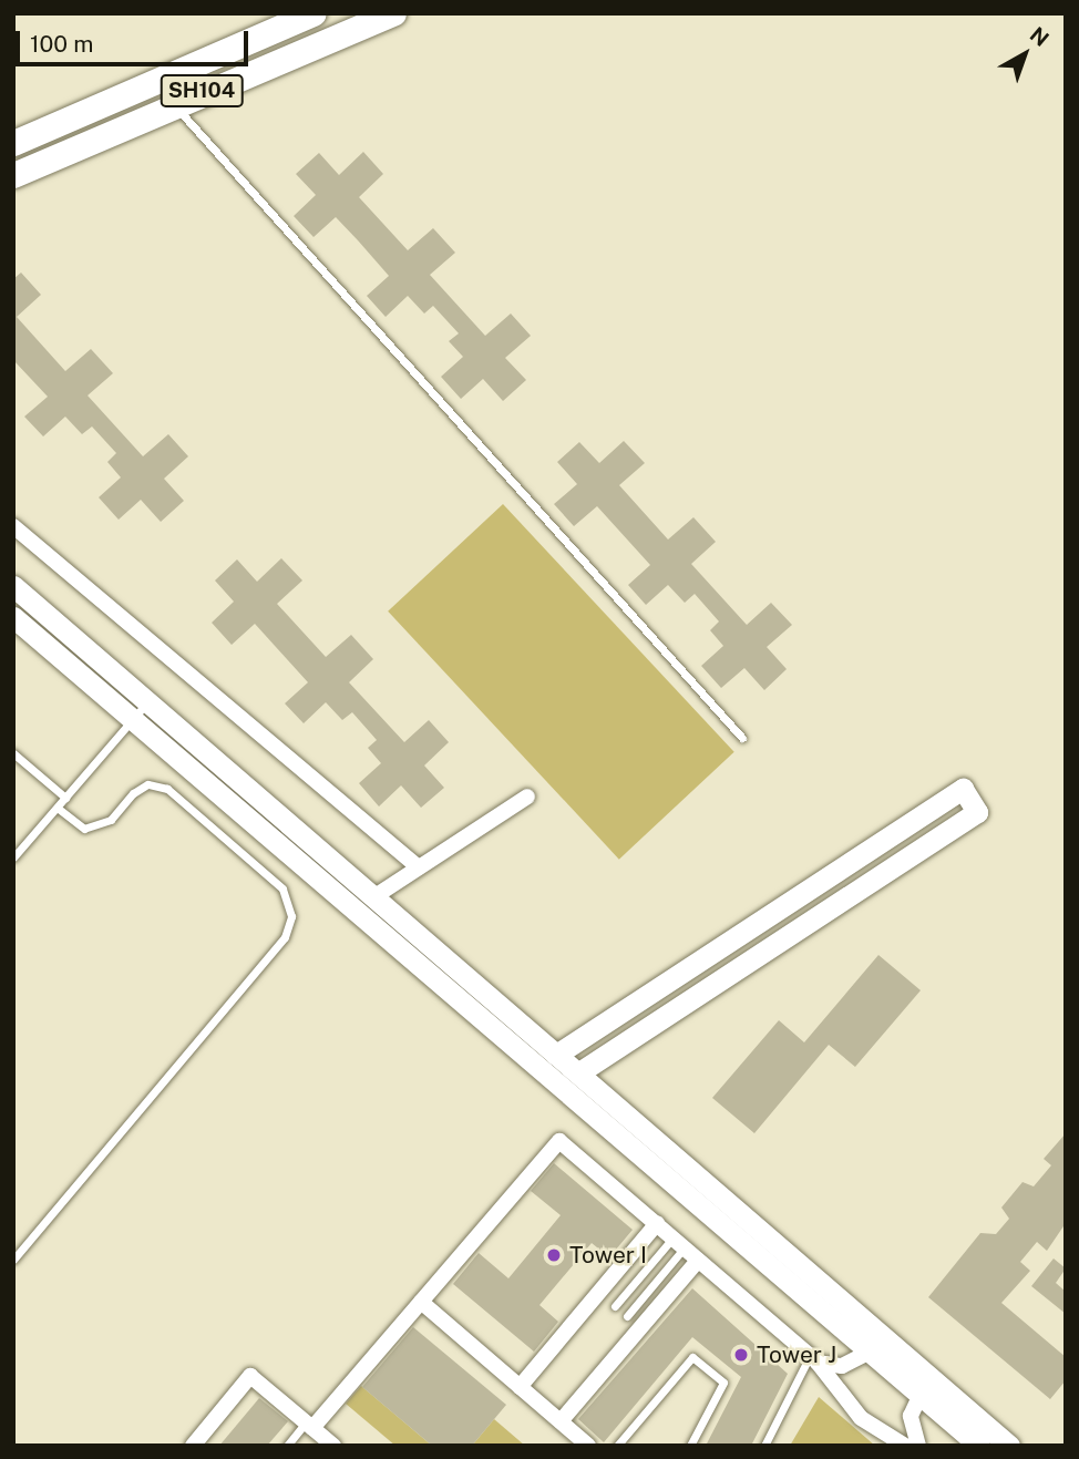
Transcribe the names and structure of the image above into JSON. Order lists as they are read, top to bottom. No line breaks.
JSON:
{"streets":{"main road":["SH104"]},"places":["Tower I","Tower J"],"scale_bar":"100 m","north":"top right"}
